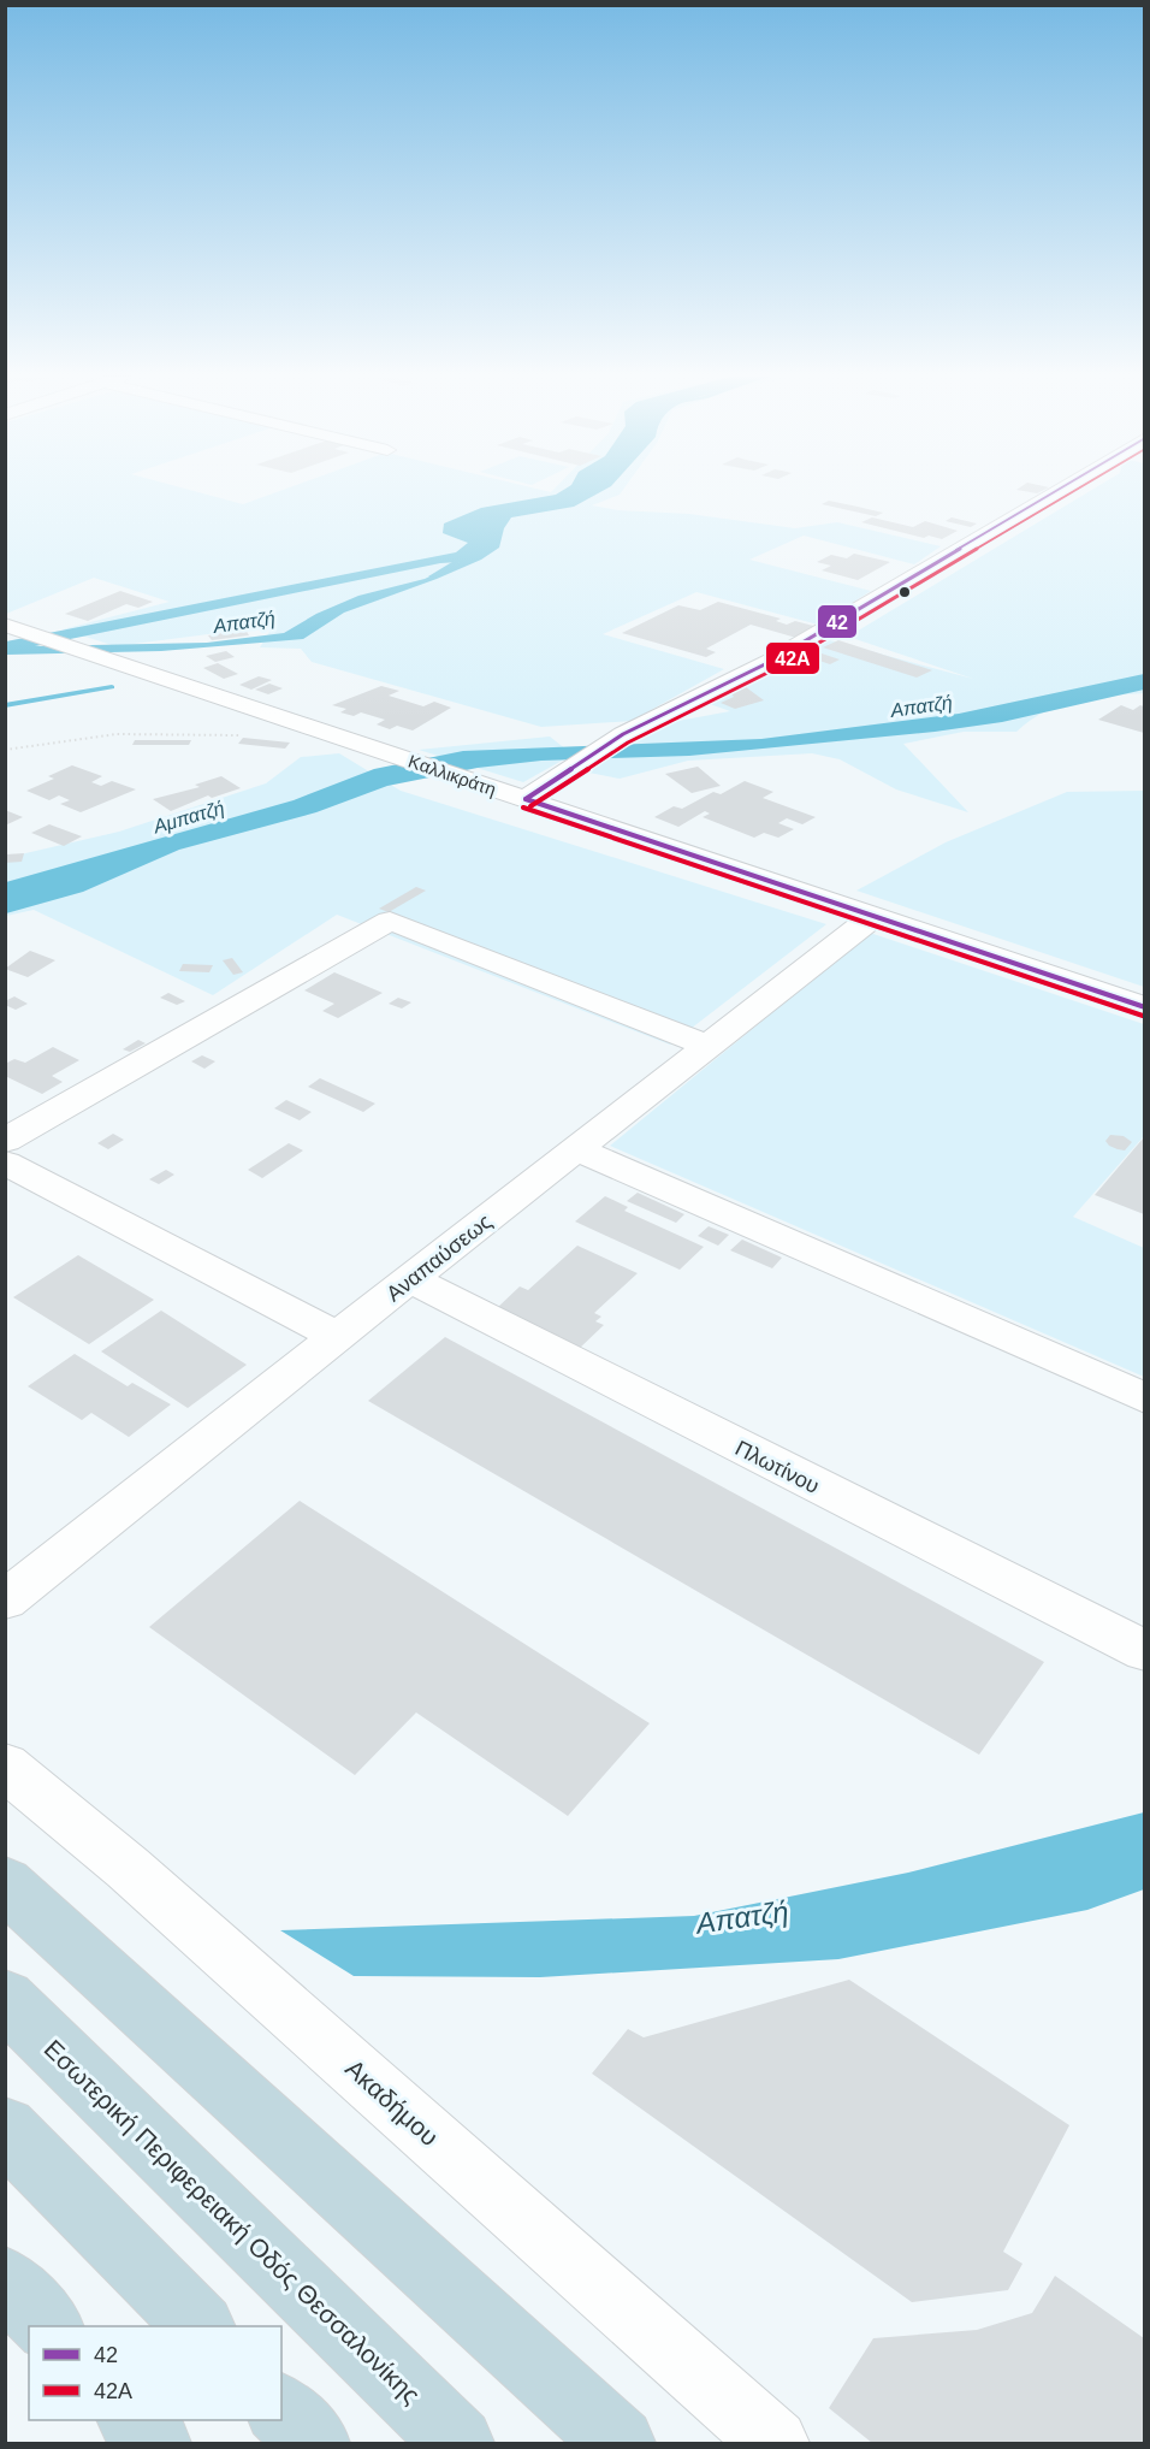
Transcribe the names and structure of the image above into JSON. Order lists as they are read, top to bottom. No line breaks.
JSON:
{"streets":{"highway":["Εσωτερική Περιφερειακή Οδός Θεσσαλονίκης"],"street":["Καλλικράτη","Αναπαύσεως","Πλωτίνου","Ακαδήμου"]},"crossings":[["Καλλικράτη","Αναπαύσεως"],["Αναπαύσεως","Πλωτίνου"]],"water":["Απατζή","Αμπατζή"],"lines":["transit line 42","transit line 42Α"],"legend":["42","42Α"]}
